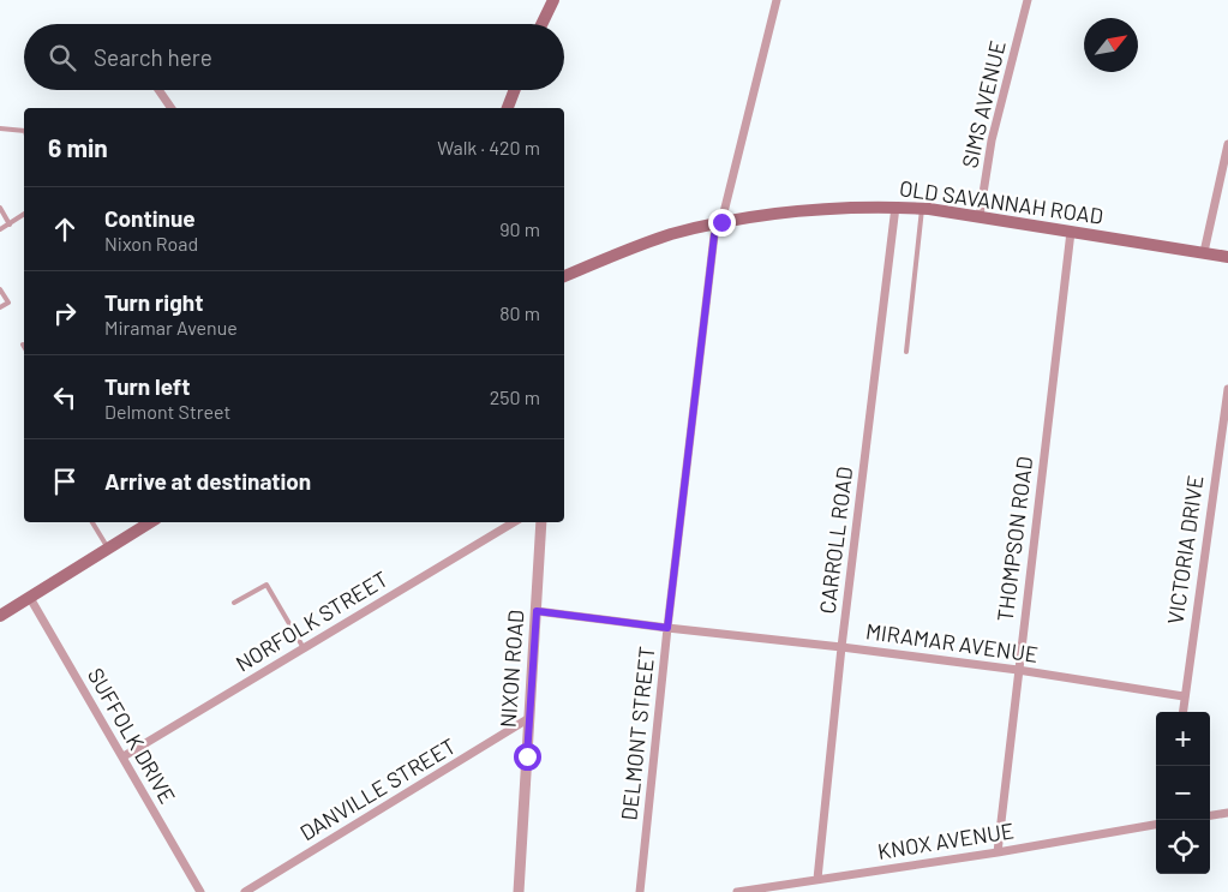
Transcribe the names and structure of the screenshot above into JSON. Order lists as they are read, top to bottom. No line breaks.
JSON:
{"streets":{"main road":["OLD SAVANNAH ROAD"],"street":["SIMS AVENUE","THOMPSON ROAD","CARROLL ROAD","VICTORIA DRIVE","NORFOLK STREET","MIRAMAR AVENUE","NIXON ROAD","DELMONT STREET","SUFFOLK DRIVE","DANVILLE STREET","KNOX AVENUE"]},"crossings":[["SIMS AVENUE","OLD SAVANNAH ROAD"],["OLD SAVANNAH ROAD","THOMPSON ROAD"],["OLD SAVANNAH ROAD","CARROLL ROAD"],["OLD SAVANNAH ROAD","DELMONT STREET"],["THOMPSON ROAD","MIRAMAR AVENUE"],["THOMPSON ROAD","KNOX AVENUE"],["CARROLL ROAD","MIRAMAR AVENUE"],["CARROLL ROAD","KNOX AVENUE"],["VICTORIA DRIVE","MIRAMAR AVENUE"],["NORFOLK STREET","SUFFOLK DRIVE"],["MIRAMAR AVENUE","NIXON ROAD"],["MIRAMAR AVENUE","DELMONT STREET"],["NIXON ROAD","DANVILLE STREET"]],"north":"top right","page":{"search":"Search here","heading":["6 min","Walk · 420 m"],"list":[["Continue","Nixon Road","90 m"],["Turn right","Miramar Avenue","80 m"],["Turn left","Delmont Street","250 m"],"Arrive at destination"],"map_buttons":["+","−"]}}
